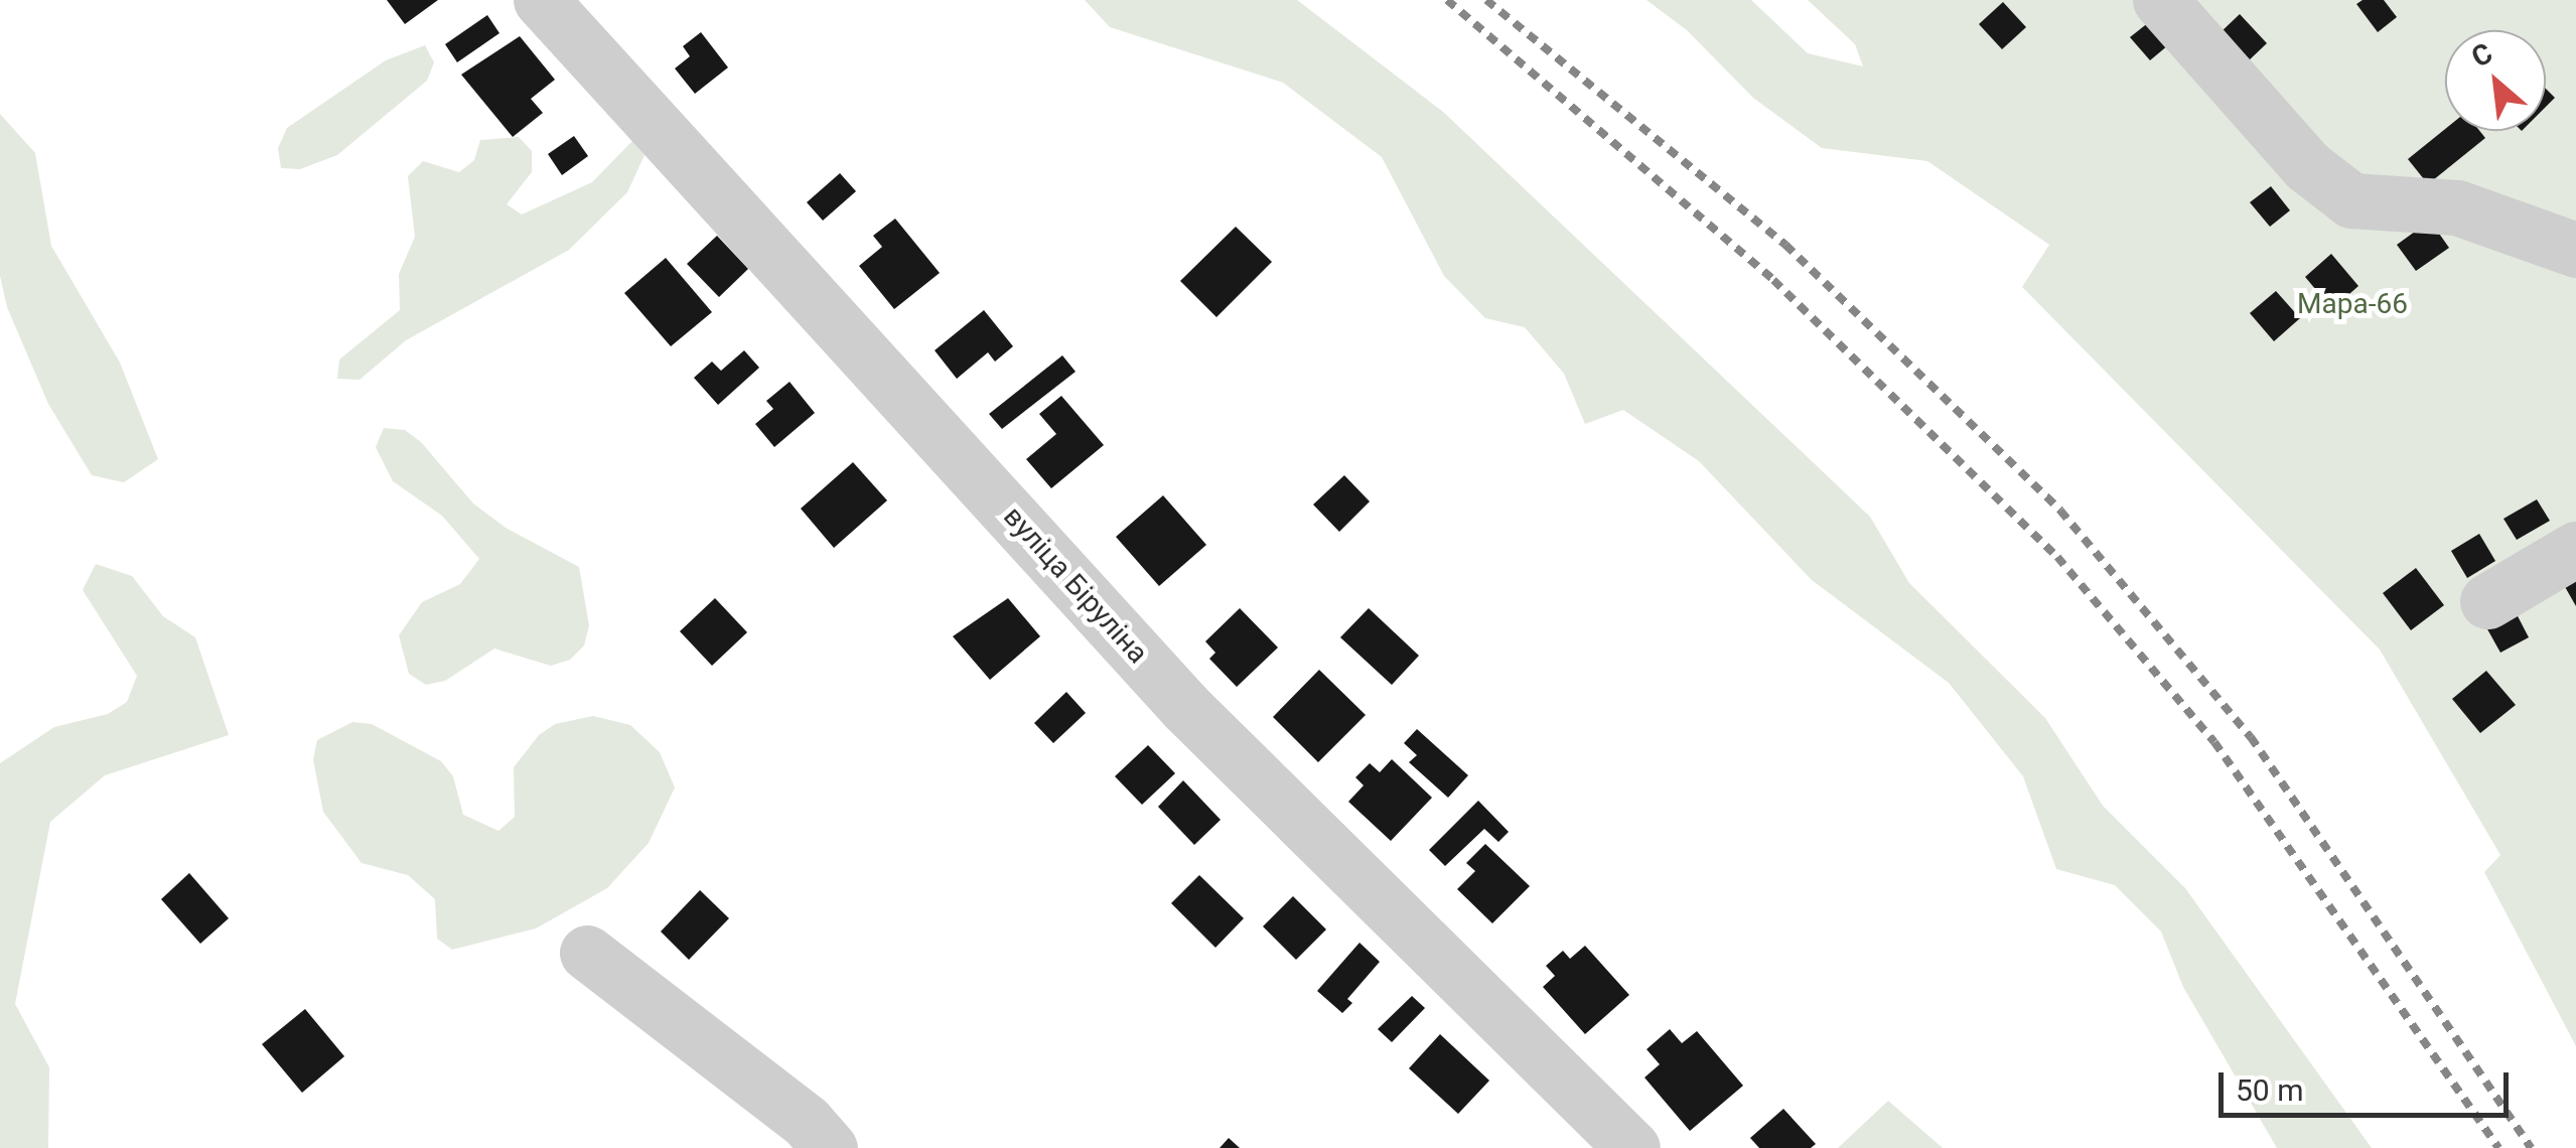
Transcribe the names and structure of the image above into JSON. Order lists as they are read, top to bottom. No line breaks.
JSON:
{"streets":{"street":["вуліца Біруліна"]},"parks":["Мара-66"],"scale_bar":"50 m","north":"top left"}
